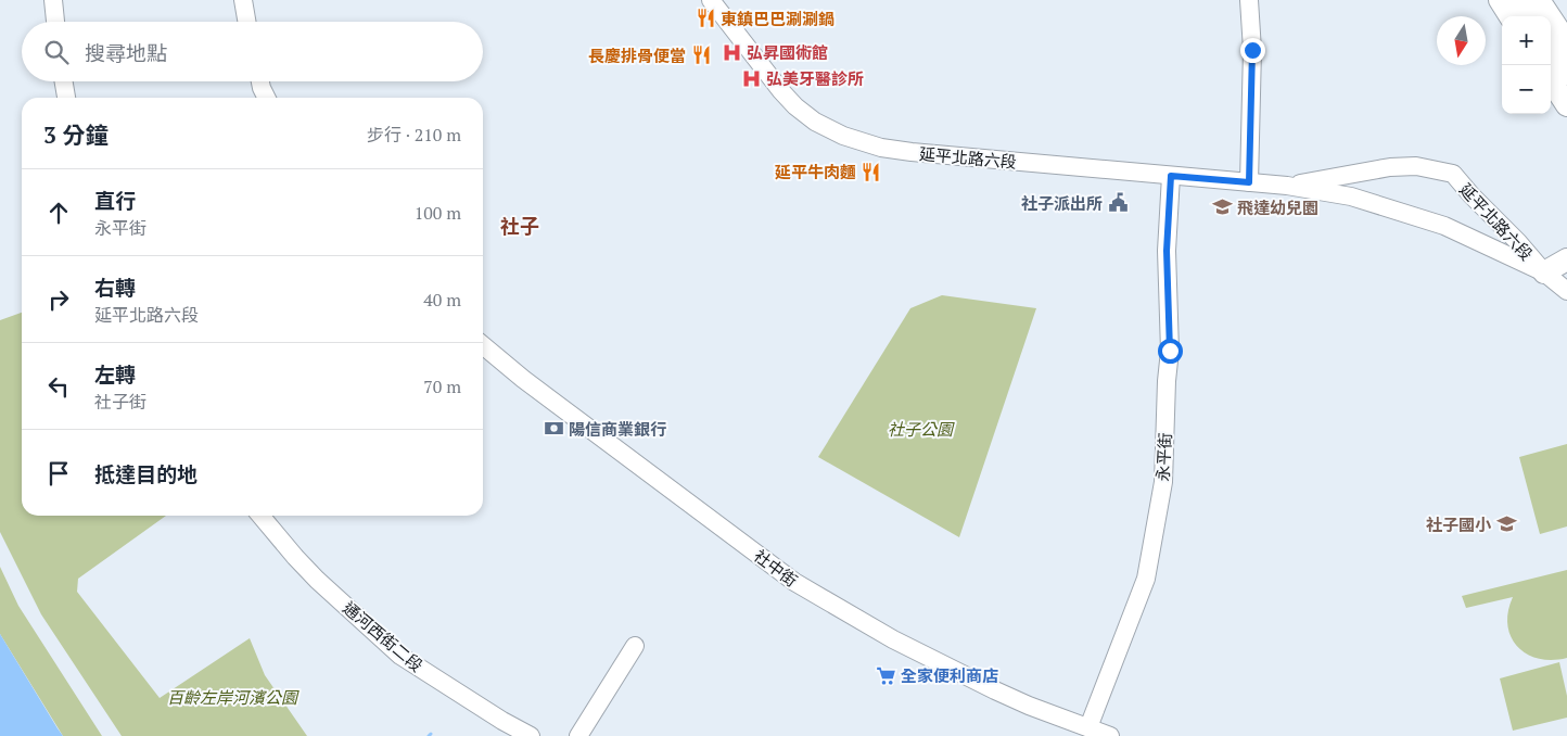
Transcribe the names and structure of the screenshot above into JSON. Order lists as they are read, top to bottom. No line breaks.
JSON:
{"streets":{"street":["延平北路六段","永平街","社中街","通河西街二段"]},"crossings":[["延平北路六段","永平街"],["永平街","社中街"]],"districts":["社子"],"parks":["社子公園","百齡左岸河濱公園"],"places":{"restaurant":["東鎮巴巴涮涮鍋","長慶排骨便當","延平牛肉麵"],"hospital":["弘昇國術館","弘美牙醫診所"],"public building":["社子派出所"],"school or university":["飛達幼兒園","社子國小"],"bank":["陽信商業銀行"],"supermarket":["全家便利商店"]},"north":"bottom","page":{"map_buttons":["+","−"],"search":"搜尋地點","heading":["3 分鐘","步行 · 210 m"],"list":[["直行","永平街","100 m"],["右轉","延平北路六段","40 m"],["左轉","社子街","70 m"],"抵達目的地"]}}
